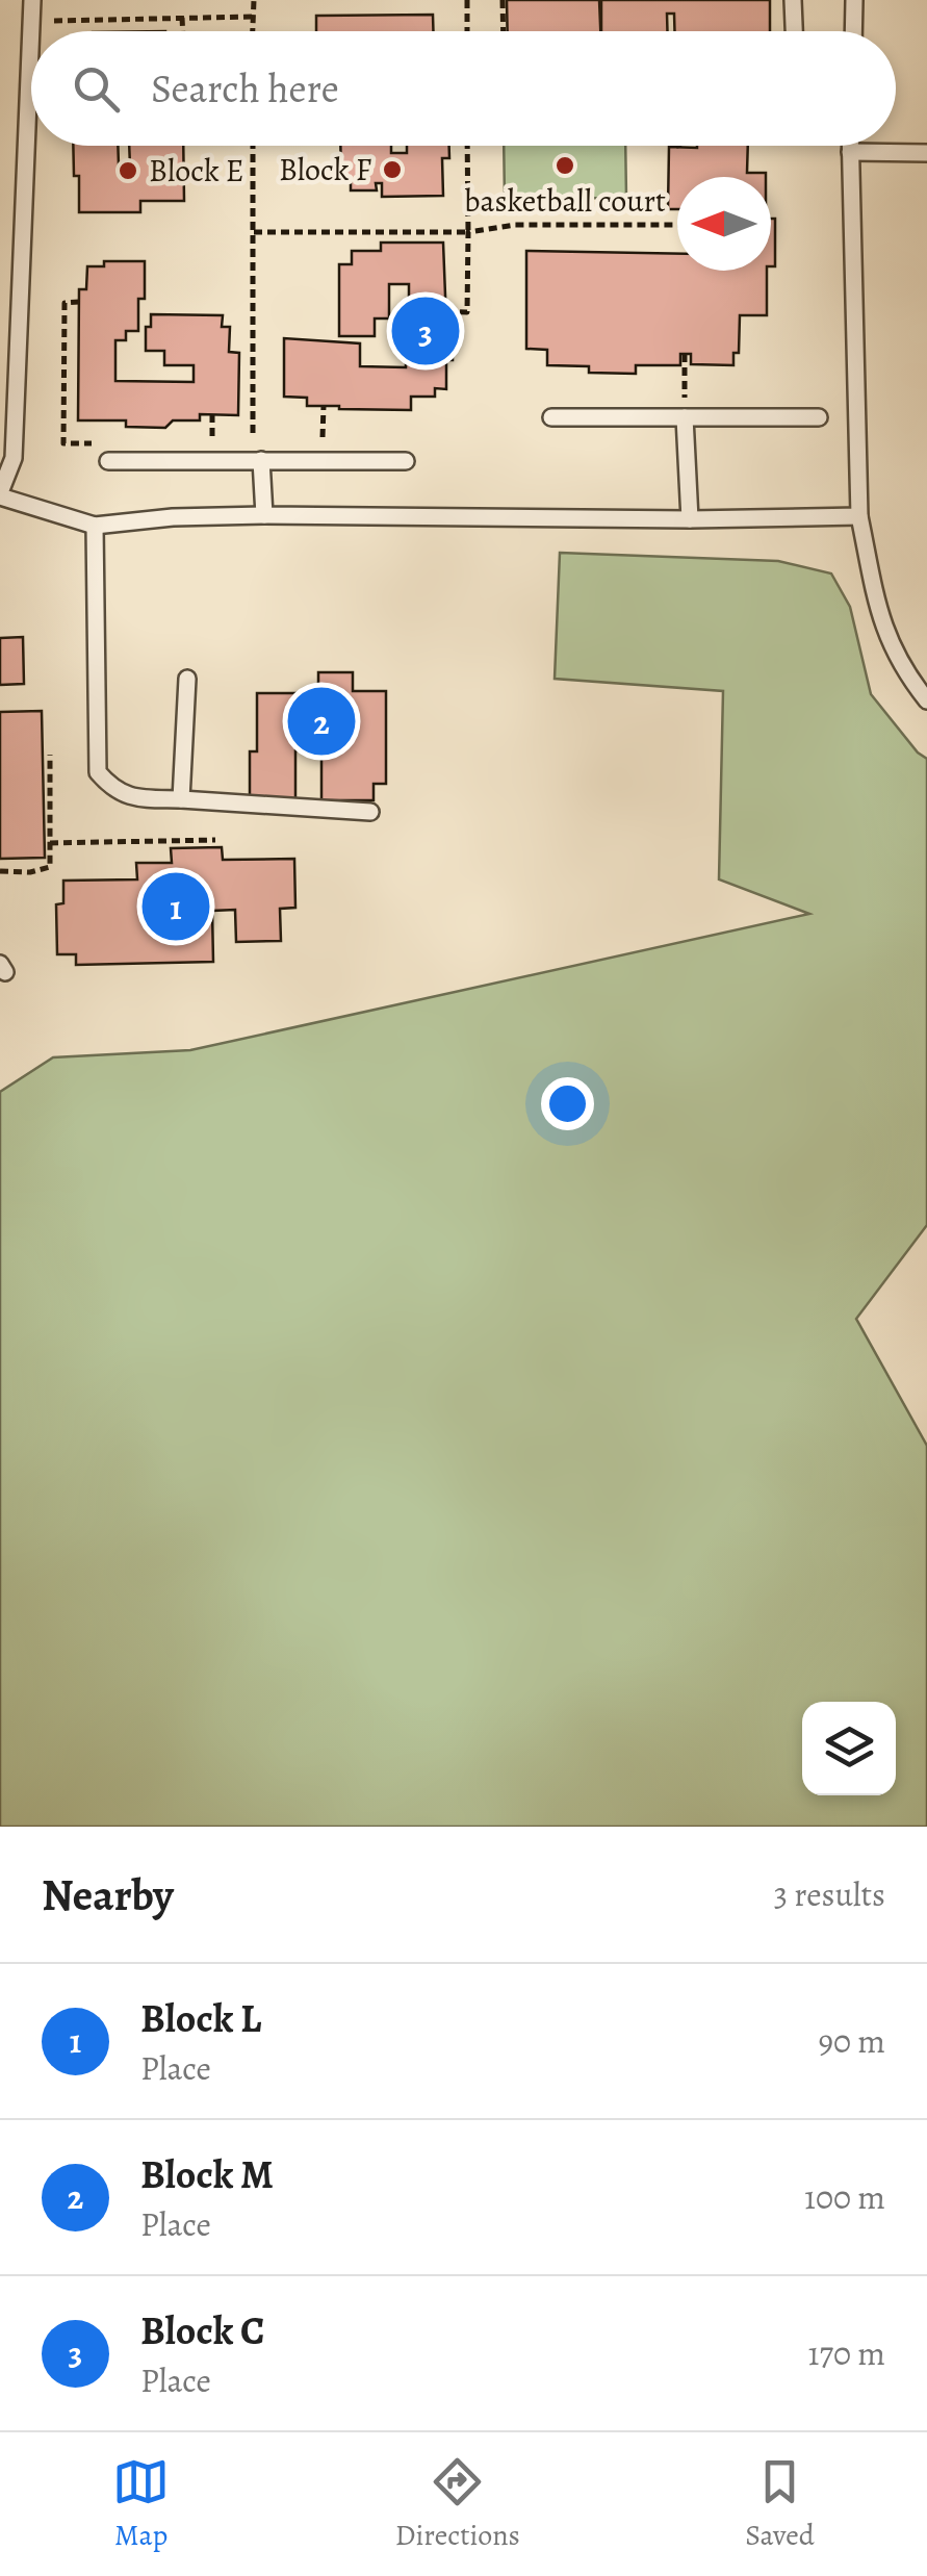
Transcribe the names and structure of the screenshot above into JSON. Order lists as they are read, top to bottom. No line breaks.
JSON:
{"places":["basketball court","Block F","Block E"],"north":"left","page":{"search":"Search here","pins":["3","2","1"],"heading":["Nearby","3 results"],"list":[{"mark":"1","name":"Block L","note":"Place","value":"90 m"},{"mark":"2","name":"Block M","note":"Place","value":"100 m"},{"mark":"3","name":"Block C","note":"Place","value":"170 m"}],"nav":["Map","Directions","Saved"]}}
